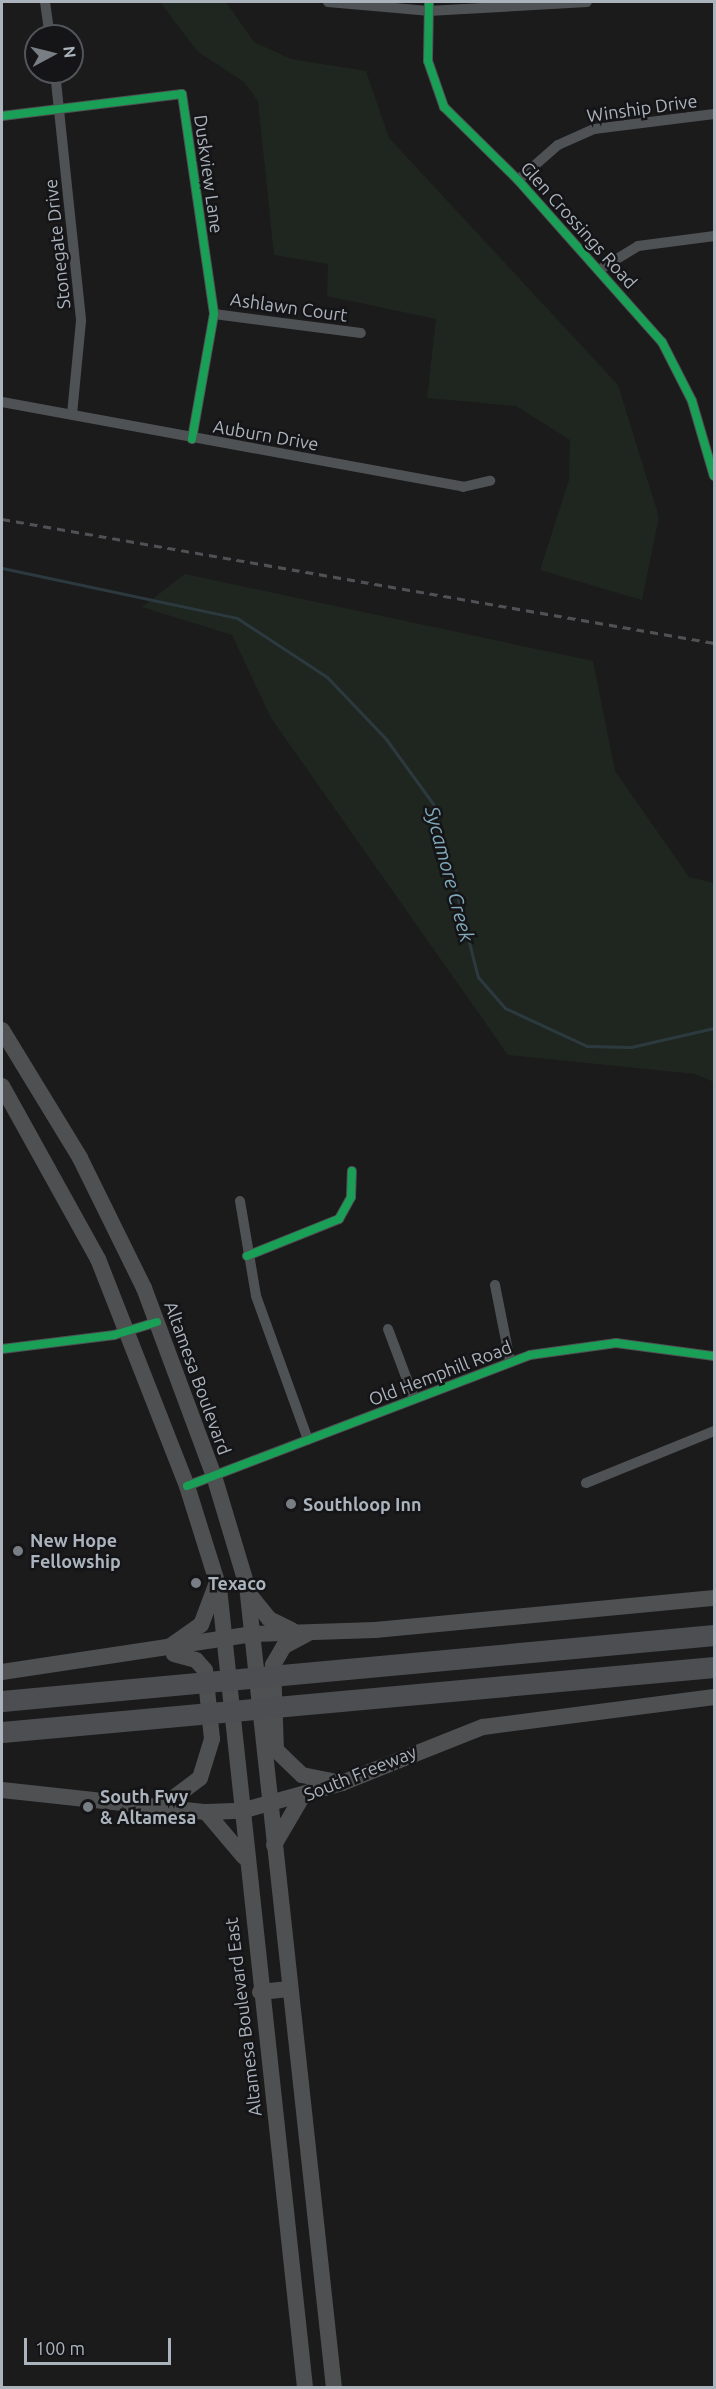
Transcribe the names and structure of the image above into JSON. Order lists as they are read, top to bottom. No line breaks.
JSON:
{"streets":{"main road":["Altamesa Boulevard","South Freeway","Altamesa Boulevard East"],"street":["Winship Drive","Duskview Lane","Glen Crossings Road","Stonegate Drive","Ashlawn Court","Auburn Drive","Old Hemphill Road"]},"crossings":[["Winship Drive","Glen Crossings Road"],["Duskview Lane","Stonegate Drive"],["Duskview Lane","Ashlawn Court"],["Duskview Lane","Auburn Drive"],["Stonegate Drive","Auburn Drive"],["Old Hemphill Road","Altamesa Boulevard"],["Altamesa Boulevard","South Freeway"],["South Freeway","Altamesa Boulevard East"]],"water":["Sycamore Creek"],"places":["Southloop Inn","New Hope Fellowship","Texaco","South Fwy & Altamesa"],"scale_bar":"100 m","north":"right"}
